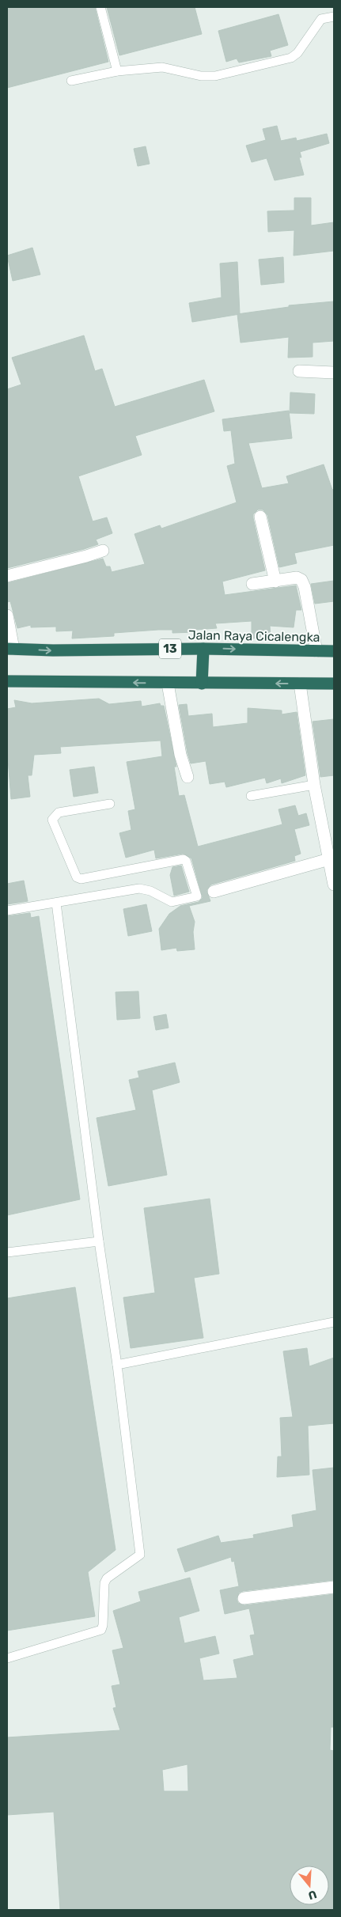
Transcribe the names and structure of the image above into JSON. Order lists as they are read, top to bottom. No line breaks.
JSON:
{"streets":{"highway":["Jalan Raya Cicalengka","13"]},"north":"bottom"}
